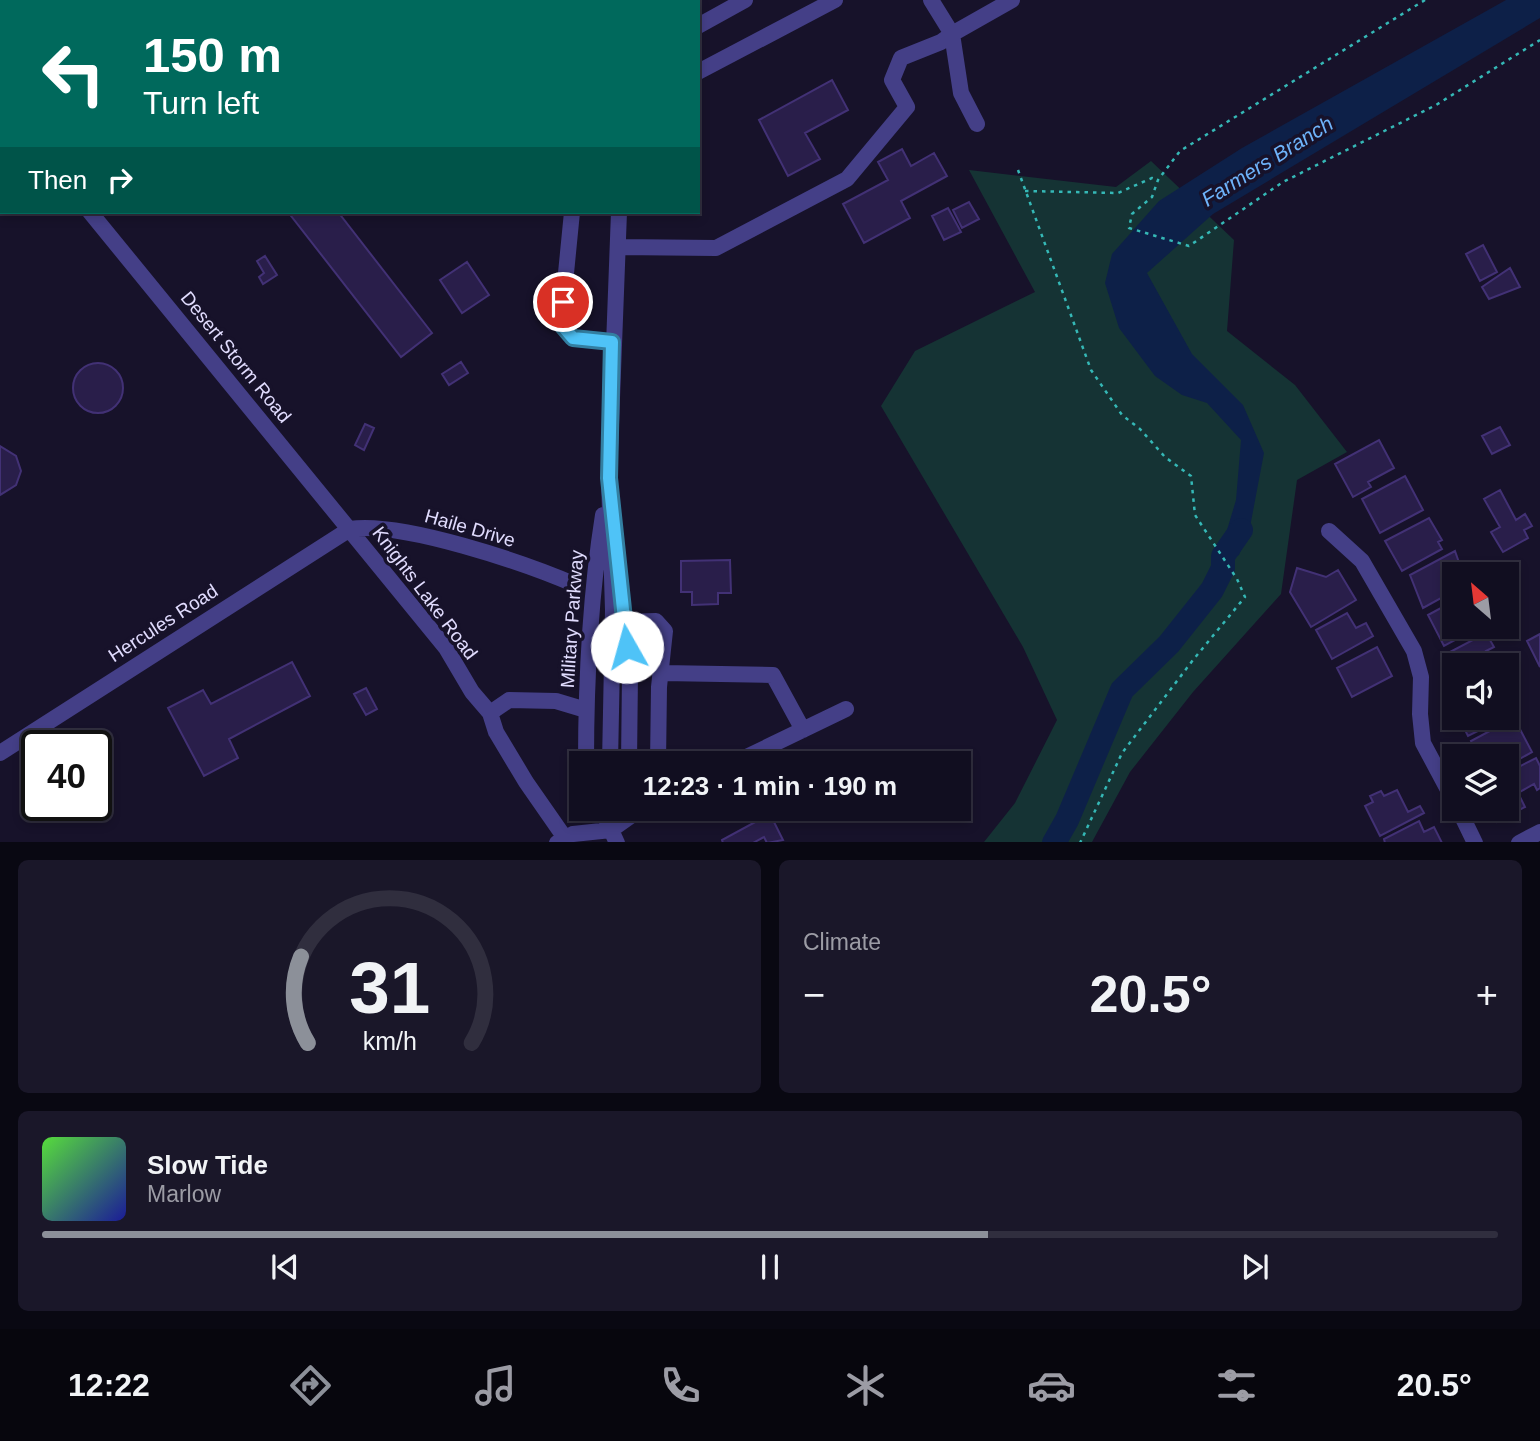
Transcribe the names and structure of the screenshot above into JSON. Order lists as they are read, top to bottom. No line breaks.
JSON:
{"streets":{"street":["Desert Storm Road","Haile Drive","Knights Lake Road","Military Parkway","Hercules Road"]},"crossings":[["Desert Storm Road","Haile Drive"],["Desert Storm Road","Knights Lake Road"],["Desert Storm Road","Hercules Road"],["Haile Drive","Knights Lake Road"],["Haile Drive","Hercules Road"],["Knights Lake Road","Hercules Road"]],"water":["Farmers Branch"],"north":"top left","page":{"turn":["150 m","Turn left"],"then":"Then","limit":"40","trip":"12:23 · 1 min · 190 m","tile":"Climate","heat":["−","20.5°","+"],"song":["Slow Tide","Marlow"],"tabs":["12:22","20.5°"],"gauge":["31","km/h"]}}
